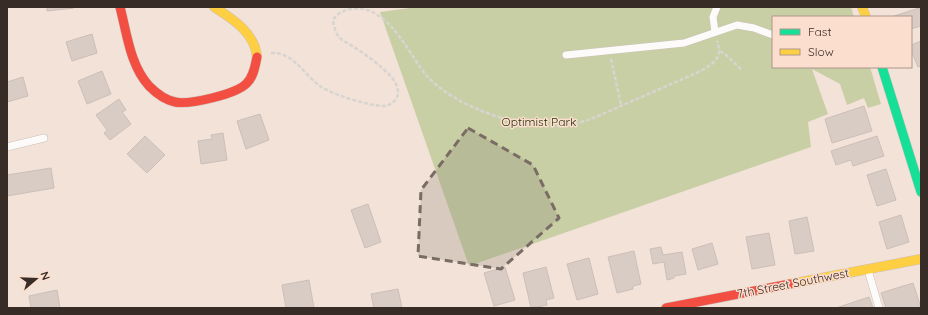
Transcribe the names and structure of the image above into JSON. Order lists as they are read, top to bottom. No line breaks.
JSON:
{"streets":{"street":["7th Street Southwest"]},"parks":["Optimist Park"],"legend":["Fast","Slow"],"north":"right"}
